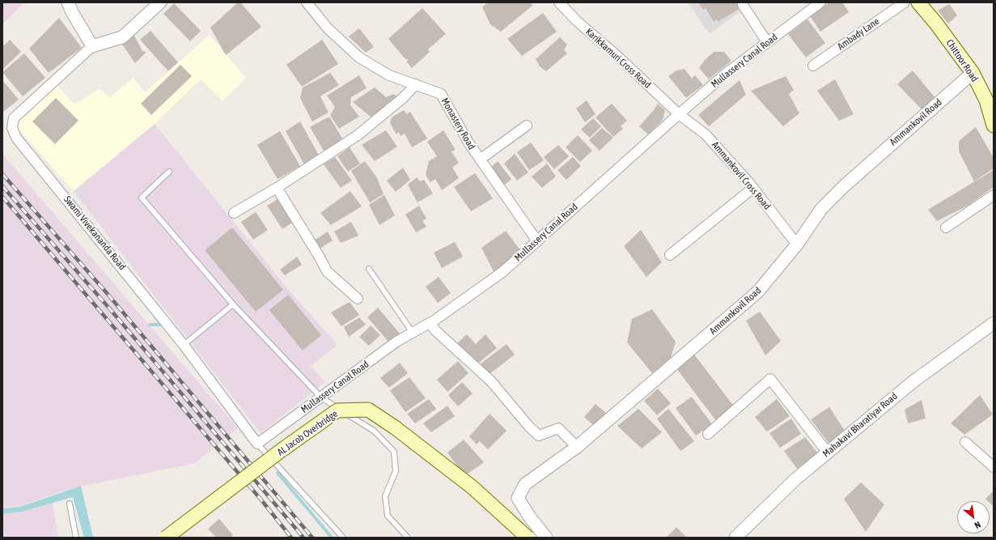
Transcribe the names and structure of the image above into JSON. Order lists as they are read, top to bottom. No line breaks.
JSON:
{"streets":{"main road":["Chittoor Road","AL Jacob Overbridge"],"street":["Ambady Lane","Karikkamuri Cross Road","Mullassery Canal Road","Ammankovil Road","Monastery Road","Ammankovil Cross Road","Swami Vivekananda Road","Mahakavi Bharatiyar Road"]},"crossings":[["Karikkamuri Cross Road","Mullassery Canal Road"],["Karikkamuri Cross Road","Ammankovil Cross Road"],["Mullassery Canal Road","Monastery Road"],["Mullassery Canal Road","Ammankovil Cross Road"],["Mullassery Canal Road","Swami Vivekananda Road"],["Chittoor Road","Ammankovil Road"],["Ammankovil Road","Ammankovil Cross Road"]],"north":"bottom right"}
